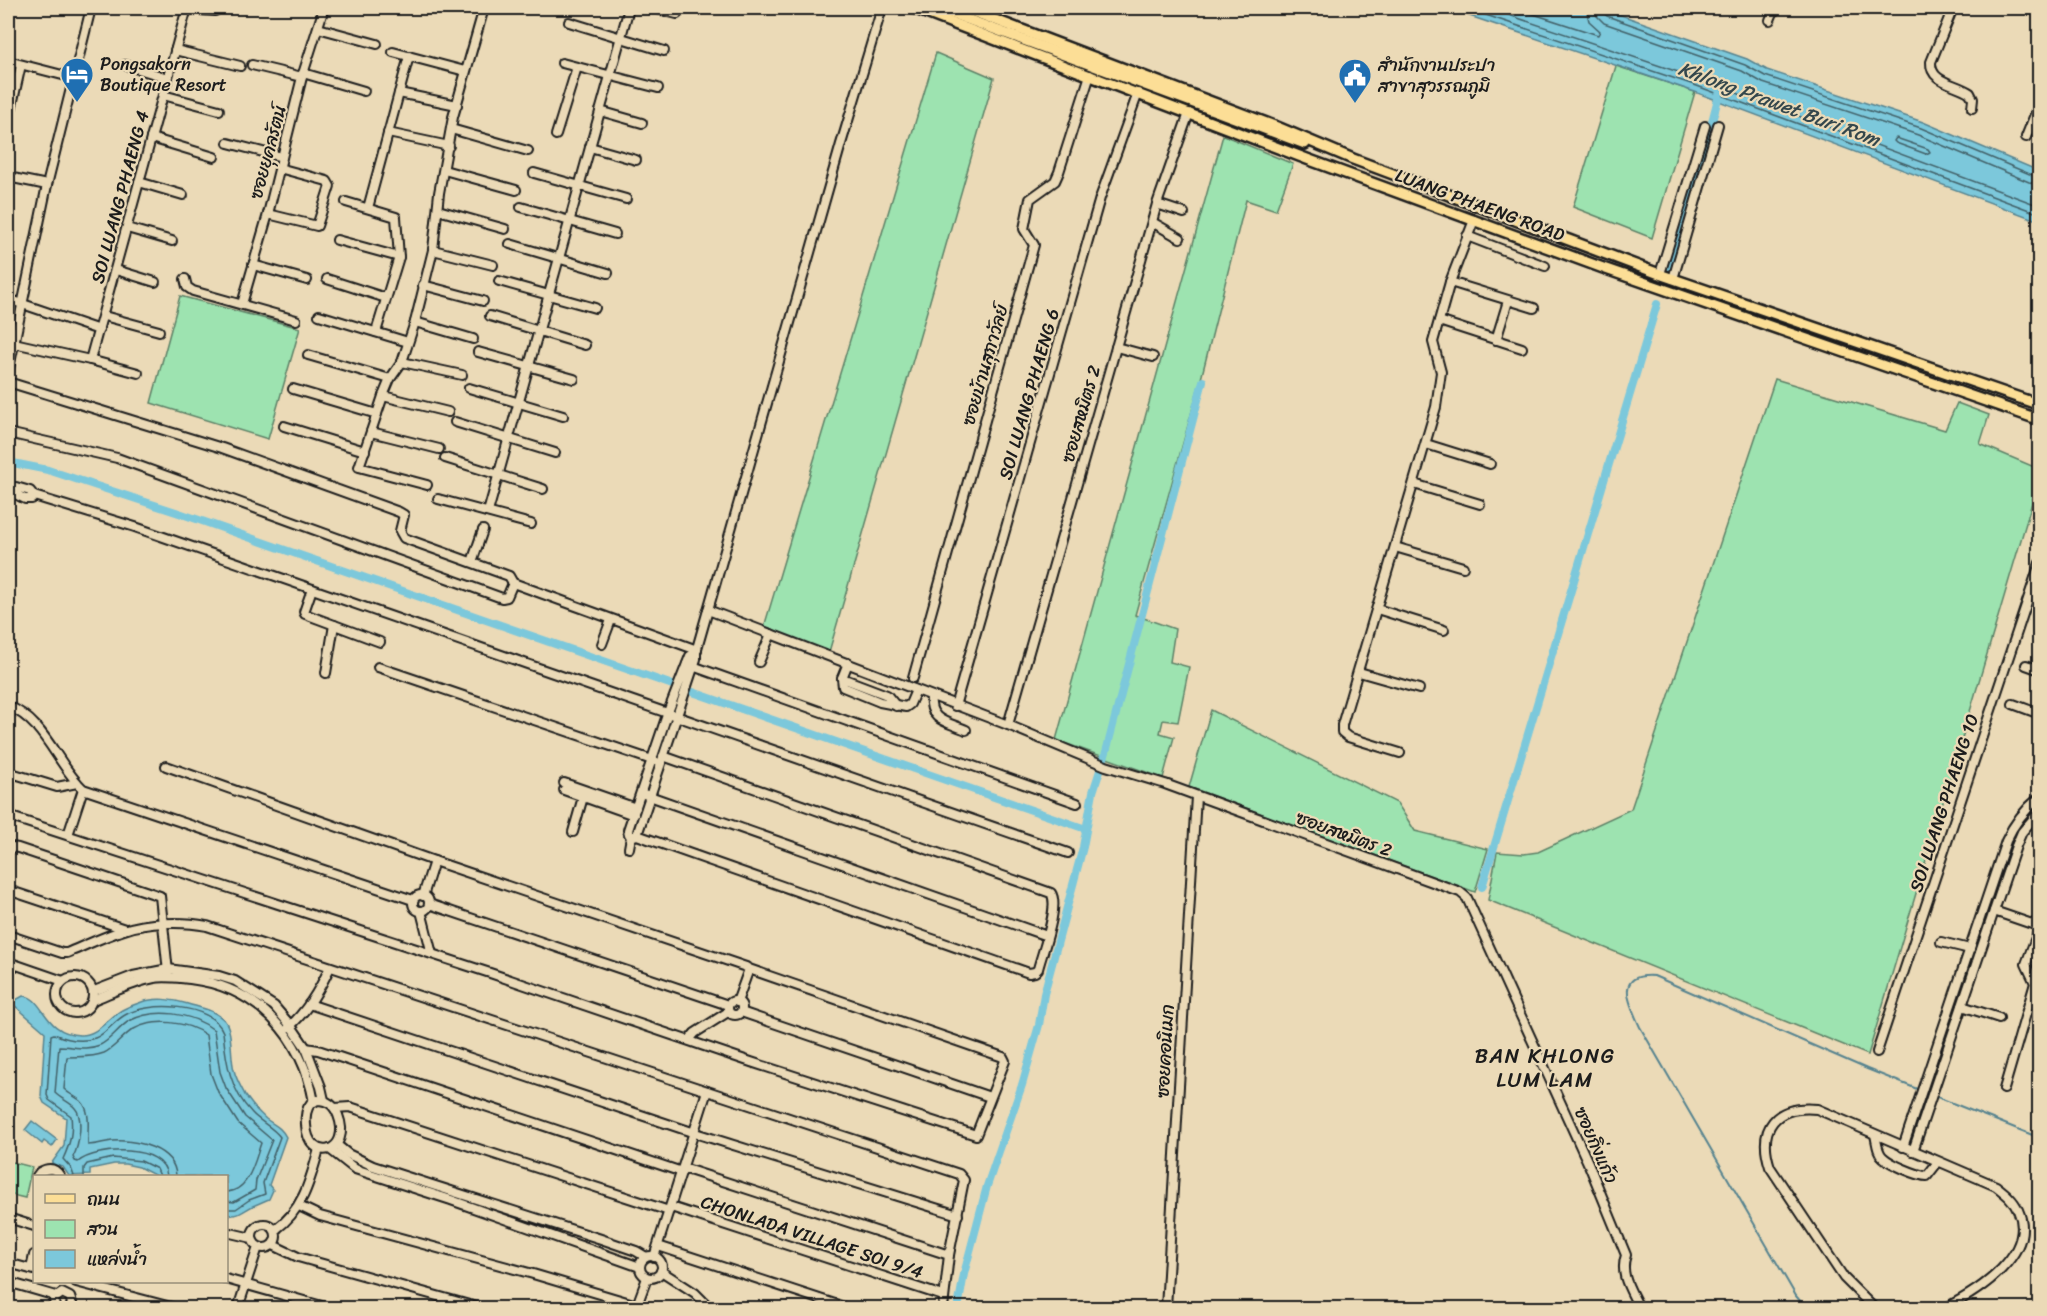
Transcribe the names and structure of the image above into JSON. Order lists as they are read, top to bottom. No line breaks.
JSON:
{"streets":{"main road":["LUANG PHAENG ROAD"],"street":["ซอยยุคลรัตน์","SOI LUANG PHAENG 4","ซอยบ้านสุภาวัลย์","SOI LUANG PHAENG 6","ซอยสหมิตร 2","SOI LUANG PHAENG 10","ซอยคอนิเมก","ซอยกิ่งแก้ว","CHONLADA VILLAGE SOI 9/4"]},"crossings":[["LUANG PHAENG ROAD","ซอยบ้านสุภาวัลย์"],["LUANG PHAENG ROAD","SOI LUANG PHAENG 6"],["LUANG PHAENG ROAD","ซอยสหมิตร 2"],["SOI LUANG PHAENG 6","ซอยสหมิตร 2"],["ซอยสหมิตร 2","ซอยคอนิเมก"],["ซอยสหมิตร 2","ซอยกิ่งแก้ว"]],"districts":["BAN KHLONG LUM LAM"],"water":["Khlong Prawet Buri Rom"],"places":{"hotel":["Pongsakorn Boutique Resort"],"public building":["สำนักงานประปา สาขาสุวรรณภูมิ"]},"legend":["ถนน","สวน","แหล่งน้ำ"]}
